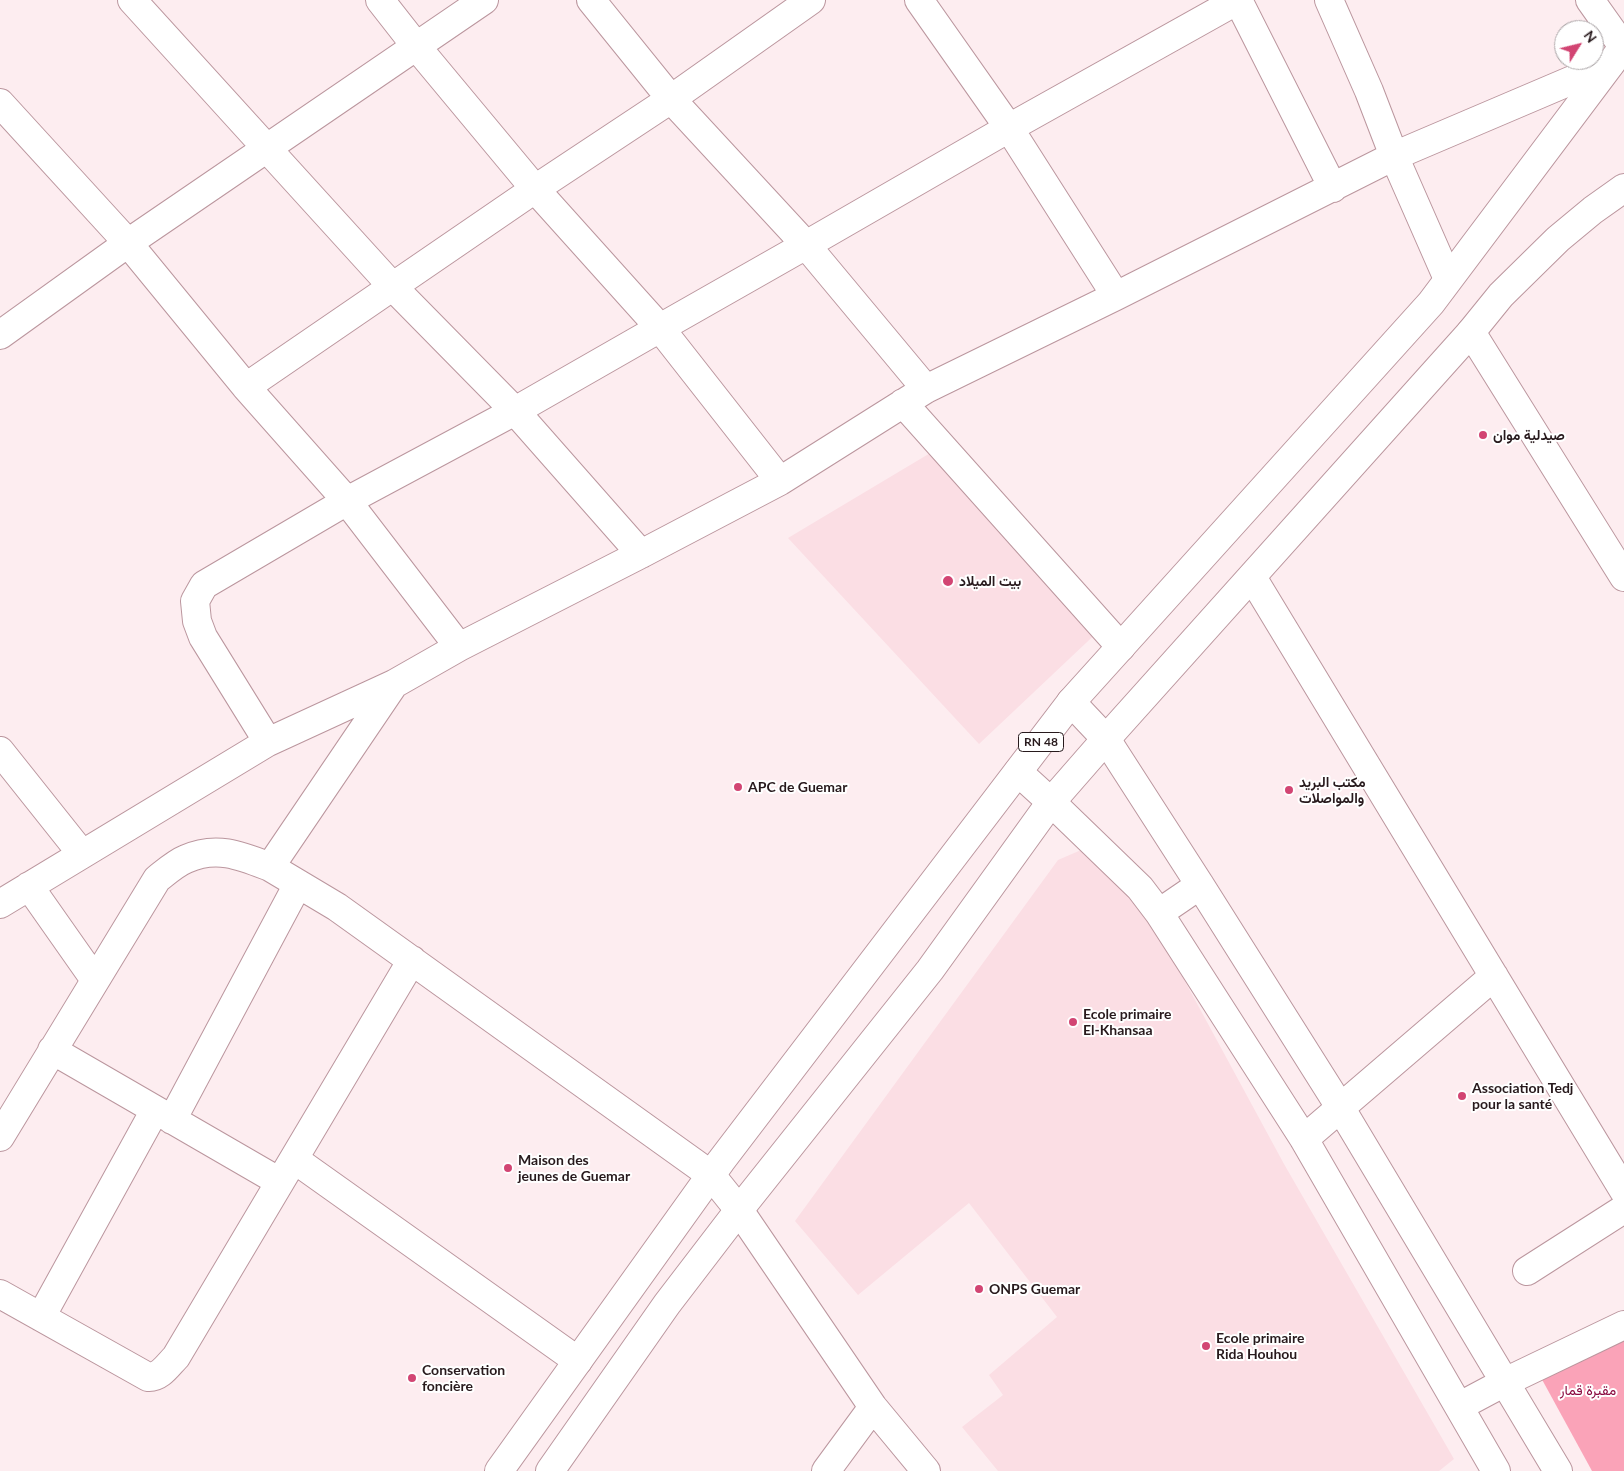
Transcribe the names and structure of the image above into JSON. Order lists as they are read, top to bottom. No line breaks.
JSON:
{"streets":{"main road":["RN 48"]},"parks":["مقبرة قمار"],"places":["صيدلية موان","بيت الميلاد","APC de Guemar","مكتب البريد والمواصلات","Ecole primaire El-Khansaa","Association Tedj pour la santé","Maison des jeunes de Guemar","ONPS Guemar","Ecole primaire Rida Houhou","Conservation foncière"],"north":"top right"}
